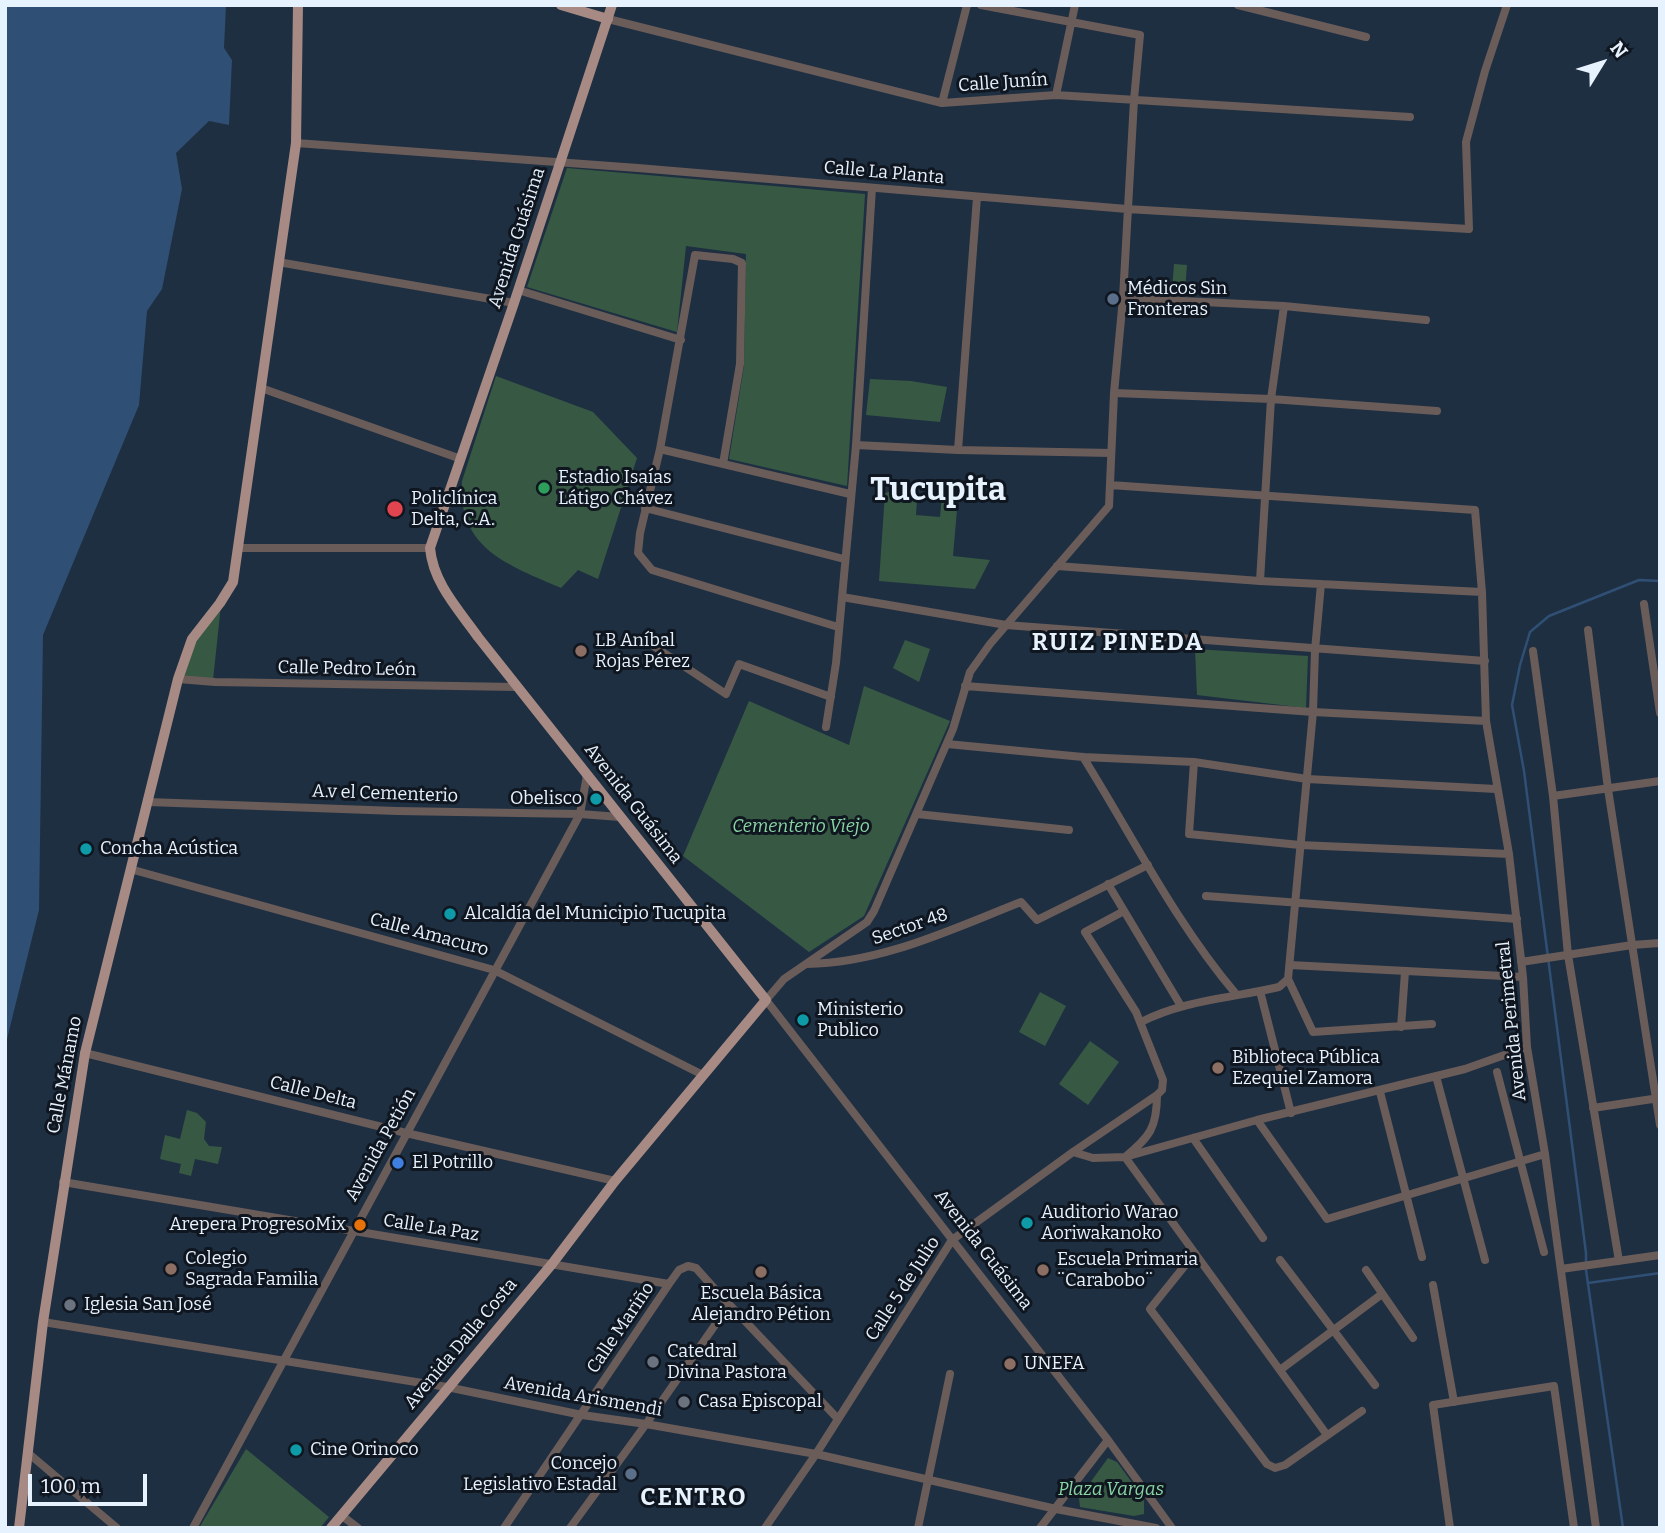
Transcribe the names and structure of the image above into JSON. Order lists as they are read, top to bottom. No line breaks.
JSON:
{"streets":{"main road":["Avenida Guásima","Calle Mánamo","Avenida Dalla Costa"],"street":["Calle Junín","Calle La Planta","Calle Pedro León","A.v el Cementerio","Sector 48","Calle Amacuro","Avenida Perimetral","Calle Delta","Avenida Petión","Calle La Paz","Calle 5 de Julio","Calle Mariño","Avenida Arismendi"]},"crossings":[["Calle Junín","Avenida Guásima"],["Calle La Planta","Avenida Guásima"],["Calle La Planta","Calle Mánamo"],["Avenida Guásima","Calle Pedro León"],["Avenida Guásima","A.v el Cementerio"],["Avenida Guásima","Avenida Petión"],["Avenida Guásima","Calle 5 de Julio"],["Avenida Guásima","Avenida Dalla Costa"],["Calle Pedro León","Calle Mánamo"],["A.v el Cementerio","Calle Mánamo"],["A.v el Cementerio","Avenida Petión"],["Calle Amacuro","Calle Mánamo"],["Calle Amacuro","Avenida Petión"],["Calle Amacuro","Avenida Dalla Costa"],["Calle Mánamo","Calle Delta"],["Calle Mánamo","Calle La Paz"],["Calle Mánamo","Avenida Arismendi"],["Calle Delta","Avenida Petión"],["Calle Delta","Avenida Dalla Costa"],["Avenida Petión","Calle La Paz"],["Avenida Petión","Avenida Arismendi"],["Calle La Paz","Calle Mariño"],["Calle La Paz","Avenida Dalla Costa"],["Calle 5 de Julio","Avenida Arismendi"],["Calle Mariño","Avenida Arismendi"],["Avenida Dalla Costa","Avenida Arismendi"]],"districts":["Tucupita","RUIZ PINEDA","CENTRO"],"parks":["Cementerio Viejo","Plaza Vargas"],"places":["Médicos Sin Fronteras","Estadio Isaías Látigo Chávez","Policlínica Delta, C.A.","LB Aníbal Rojas Pérez","Obelisco","Concha Acústica","Alcaldía del Municipio Tucupita","Ministerio Publico","Biblioteca Pública Ezequiel Zamora","El Potrillo","Auditorio Warao Aoriwakanoko","Arepera ProgresoMix","Colegio Sagrada Familia","Escuela Primaria ¨Carabobo¨","Escuela Básica Alejandro Pétion","Iglesia San José","Catedral Divina Pastora","UNEFA","Casa Episcopal","Cine Orinoco","Concejo Legislativo Estadal"],"scale_bar":"100 m","north":"top right"}
